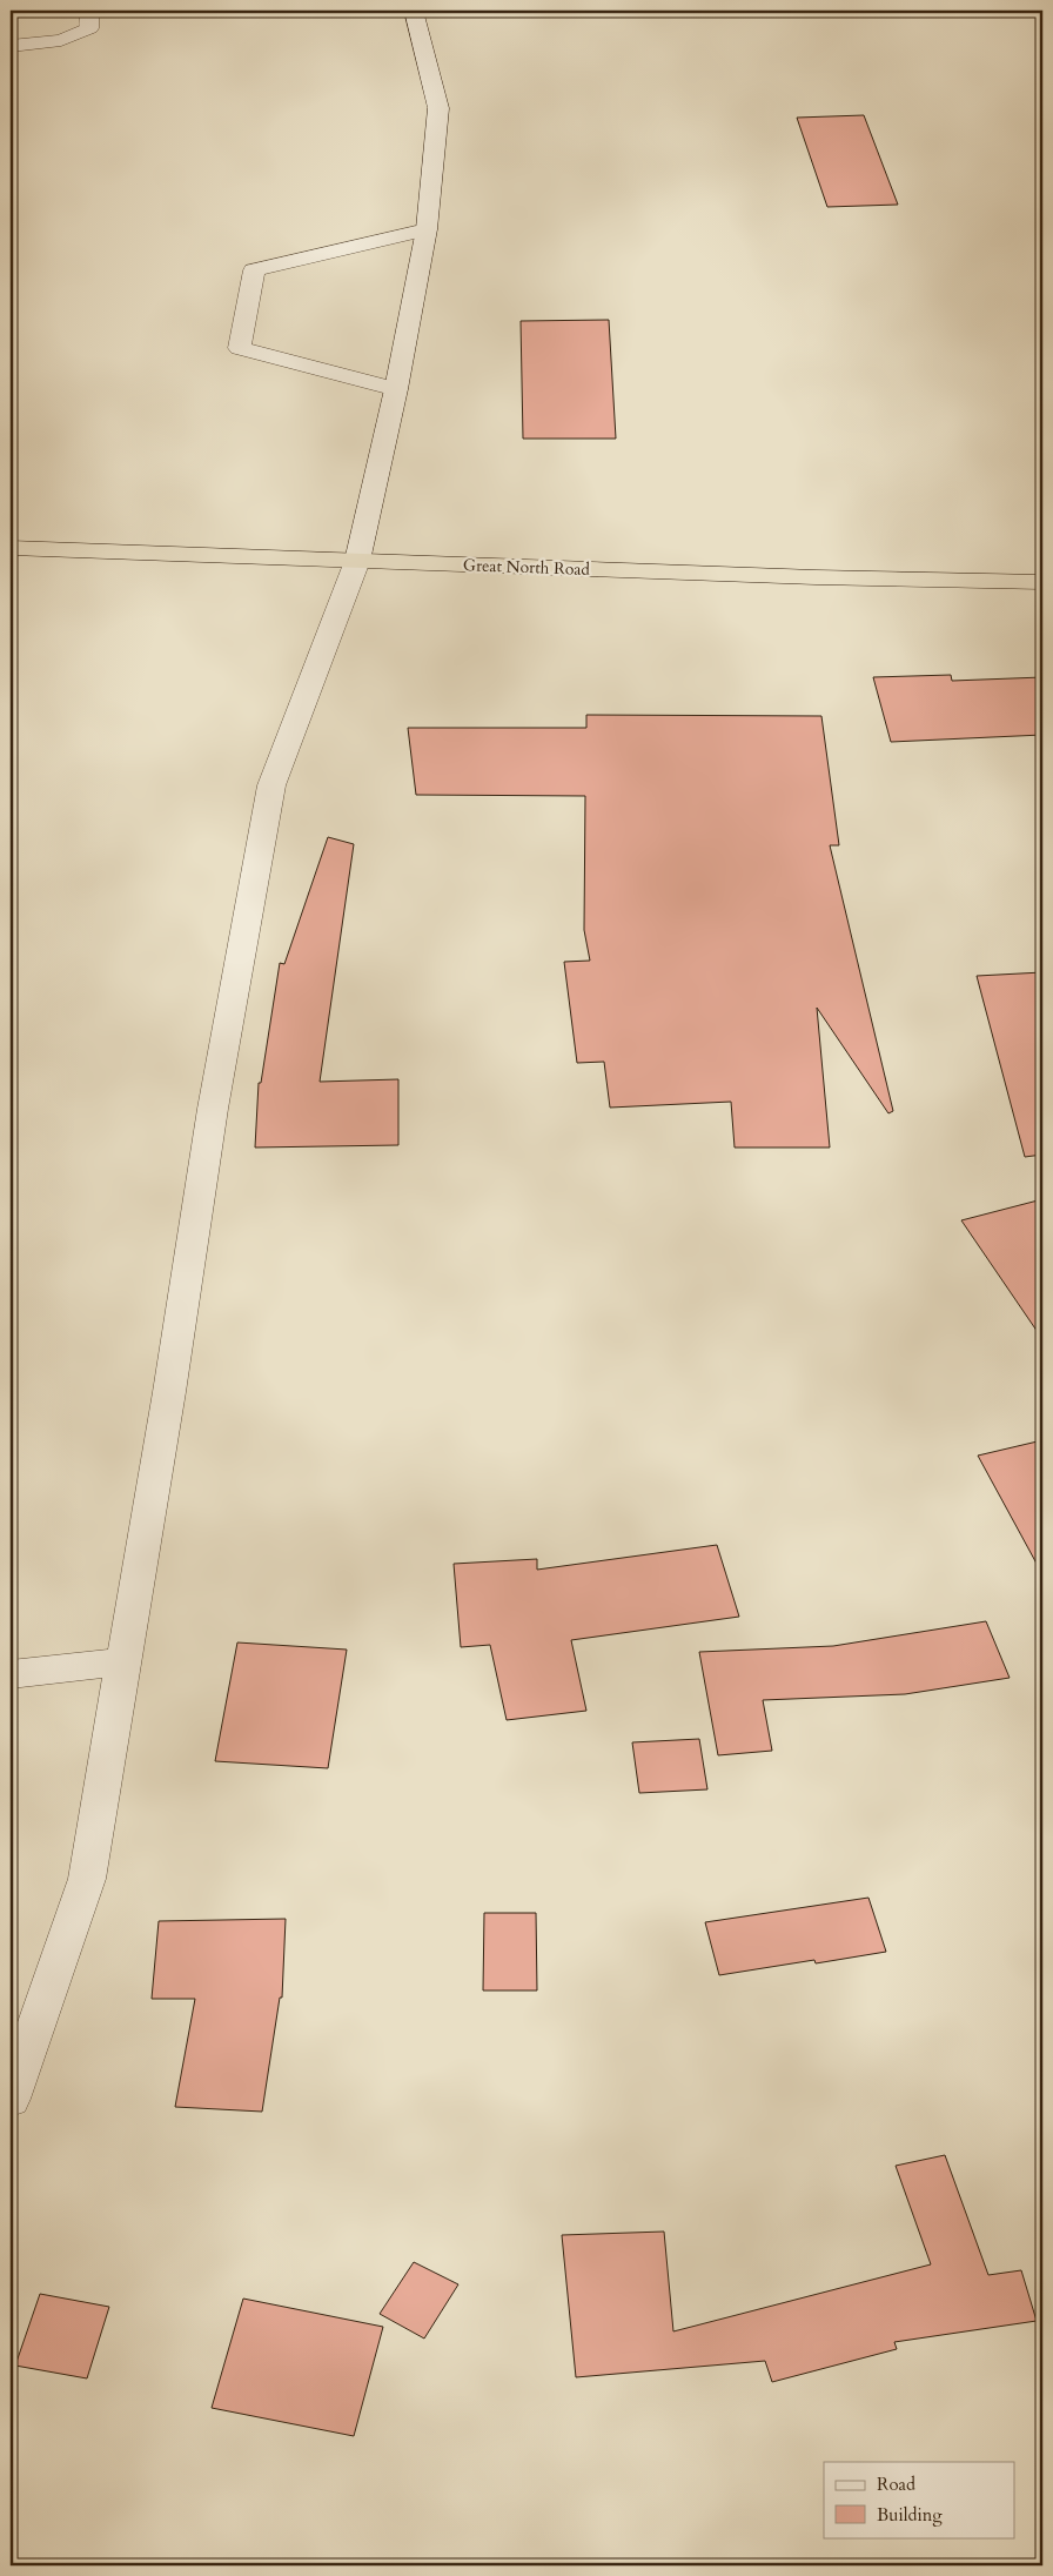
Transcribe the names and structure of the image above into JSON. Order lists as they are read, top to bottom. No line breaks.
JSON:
{"streets":{"highway":["Great North Road"]},"legend":["Road","Building"]}
